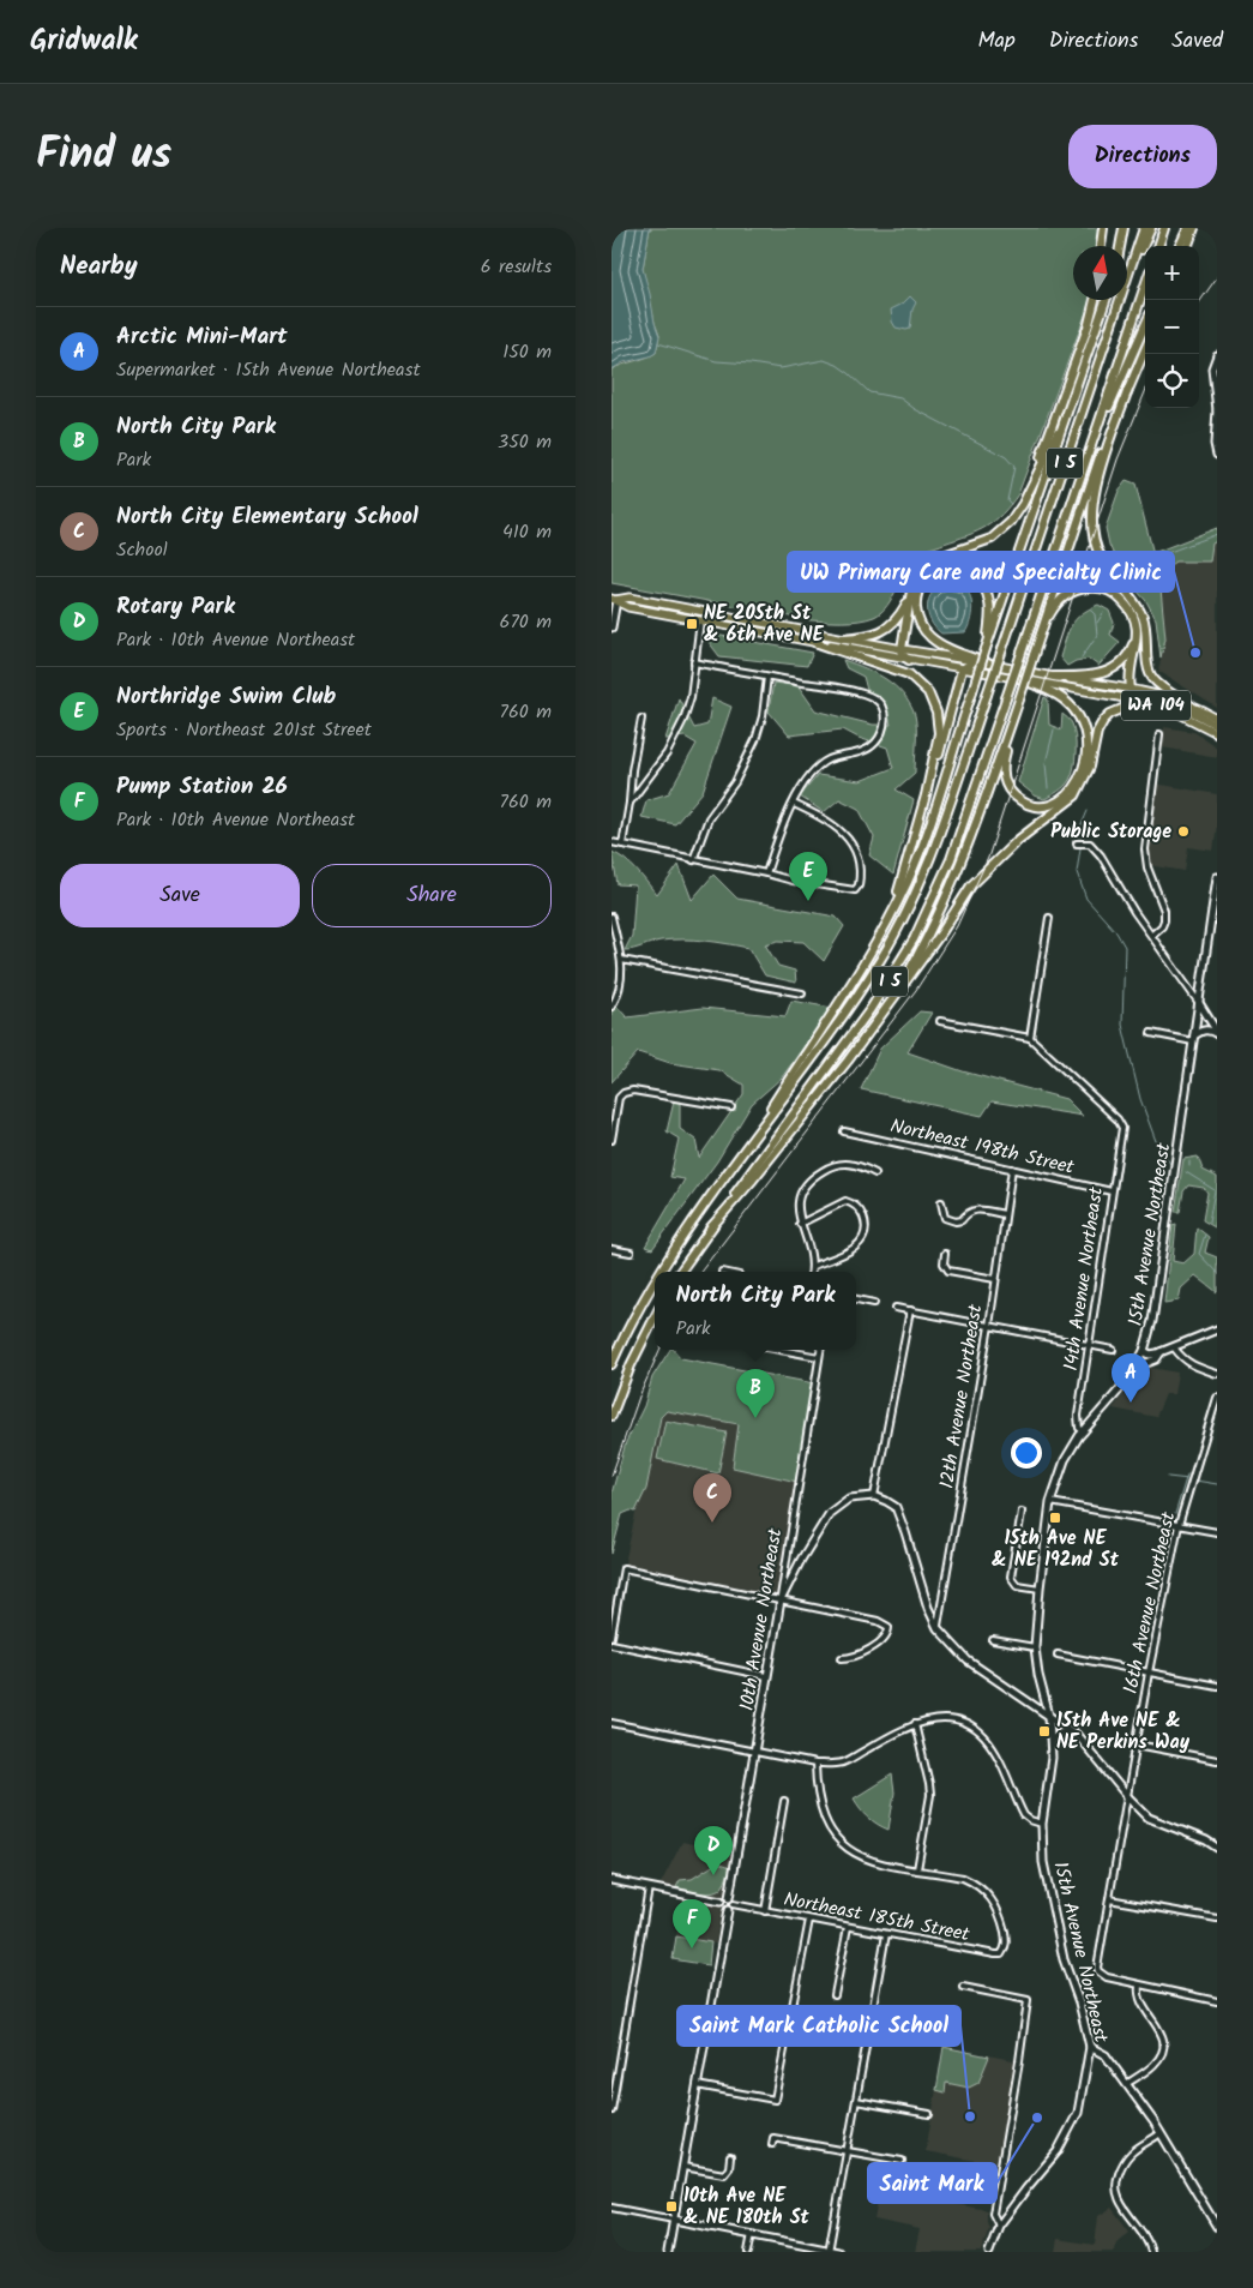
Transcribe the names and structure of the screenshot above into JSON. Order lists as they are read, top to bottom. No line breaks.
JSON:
{"streets":{"highway":["I 5"],"main road":["WA 104","15th Avenue Northeast","10th Avenue Northeast"],"street":["Northeast 198th Street","14th Avenue Northeast","12th Avenue Northeast","16th Avenue Northeast","Northeast 185th Street"]},"crossings":[["Northeast 198th Street","14th Avenue Northeast"],["Northeast 198th Street","12th Avenue Northeast"],["15th Avenue Northeast","14th Avenue Northeast"],["10th Avenue Northeast","Northeast 185th Street"]],"places":{"transit":["NE 205th St & 6th Ave NE","15th Ave NE & NE 192nd St","15th Ave NE & NE Perkins Way","10th Ave NE & NE 180th St"],"other":["UW Primary Care and Specialty Clinic","Public Storage","Saint Mark Catholic School","Saint Mark"]},"north":"top","page":{"header":"Gridwalk","nav":["Map","Directions","Saved"],"title":"Find us","buttons":["Directions",["Save","Share"]],"heading":["Nearby","6 results"],"map_buttons":["+","−"],"list":[{"mark":"A","name":"Arctic Mini-Mart","note":"Supermarket · 15th Avenue Northeast","value":"150 m"},{"mark":"B","name":"North City Park","note":"Park","value":"350 m"},{"mark":"C","name":"North City Elementary School","note":"School","value":"410 m"},{"mark":"D","name":"Rotary Park","note":"Park · 10th Avenue Northeast","value":"670 m"},{"mark":"E","name":"Northridge Swim Club","note":"Sports · Northeast 201st Street","value":"760 m"},{"mark":"F","name":"Pump Station 26","note":"Park · 10th Avenue Northeast","value":"760 m"}],"pins":["E","A","B","C","D","F"],"popup":["North City Park","Park"]}}
